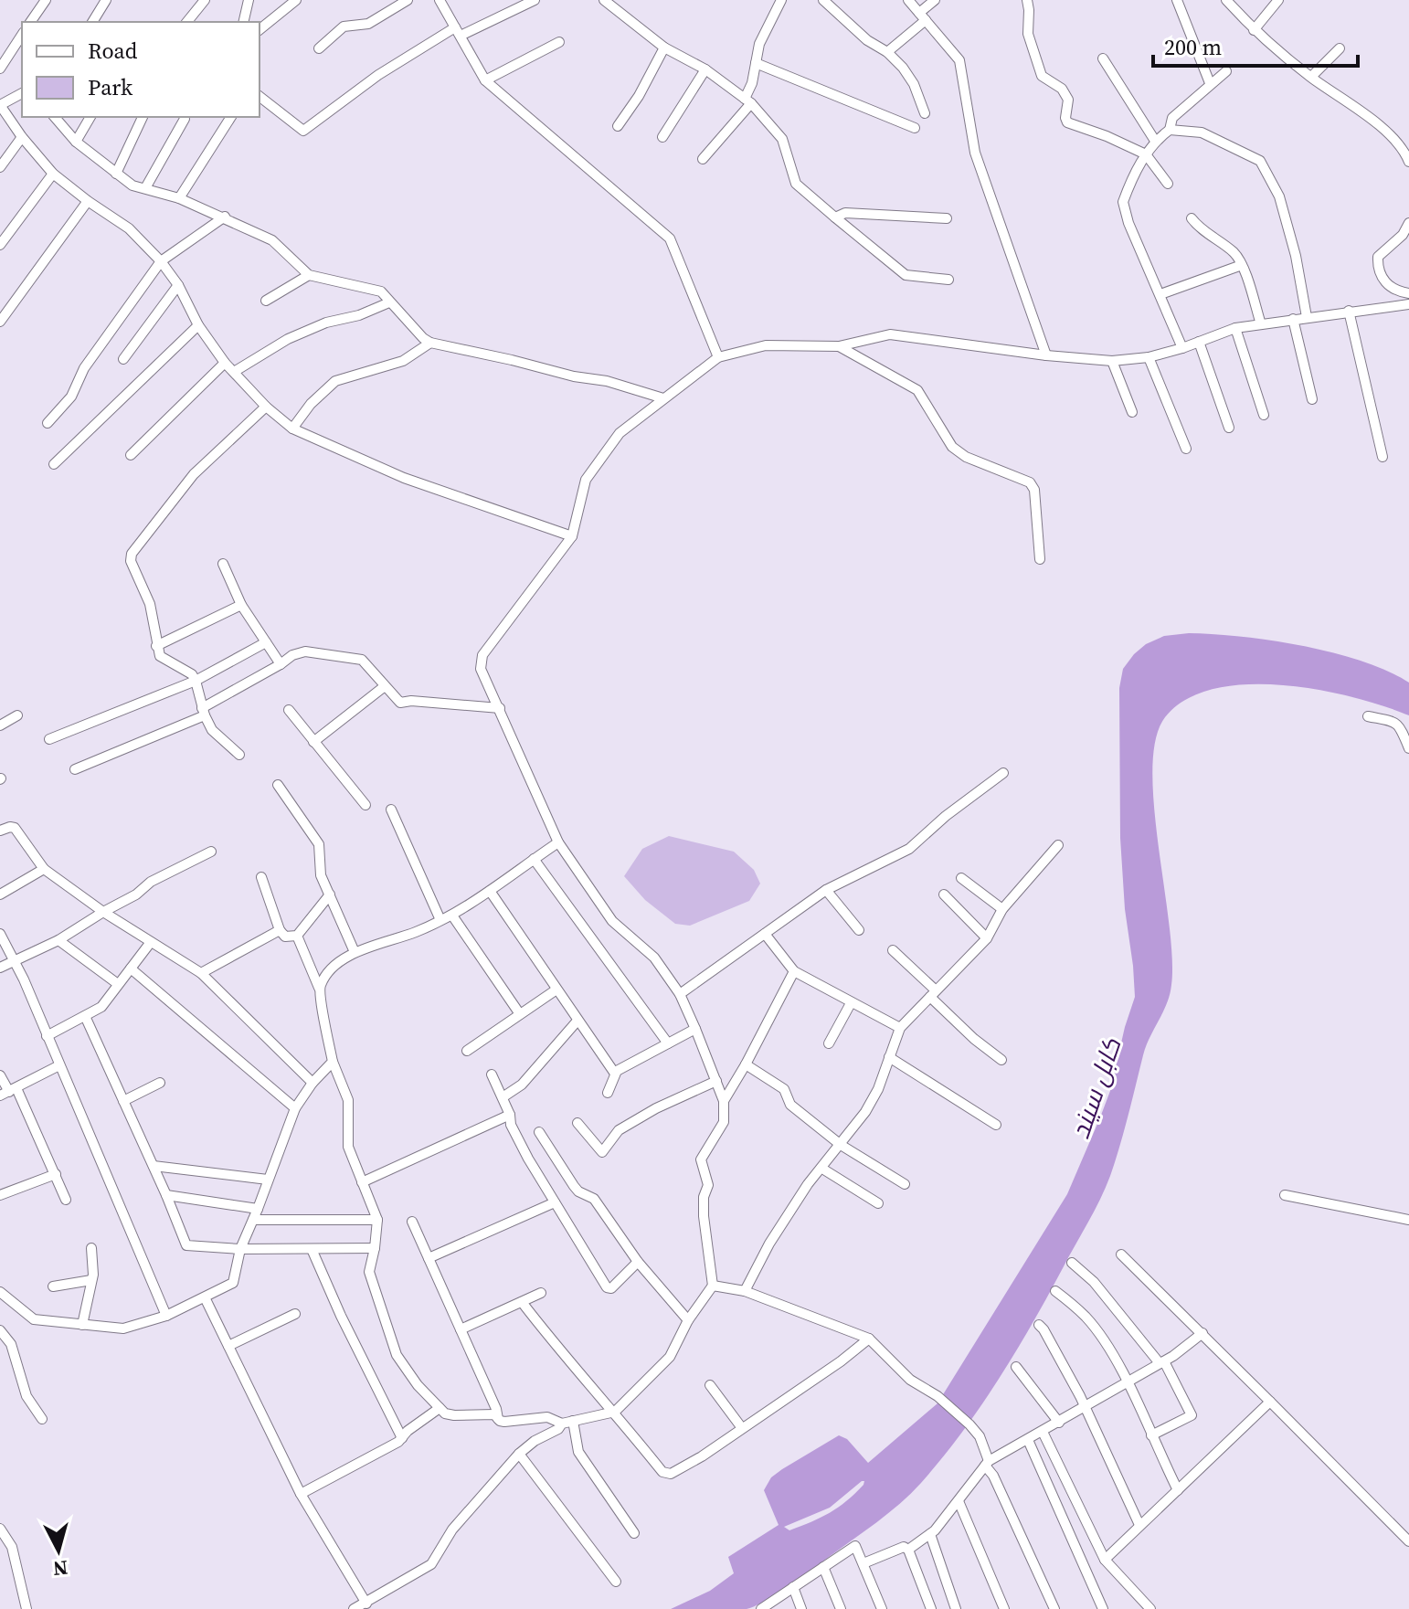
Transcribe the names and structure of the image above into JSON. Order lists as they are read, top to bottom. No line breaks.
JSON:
{"water":["کابل سيند"],"legend":["Road","Park"],"scale_bar":"200 m","north":"bottom"}
